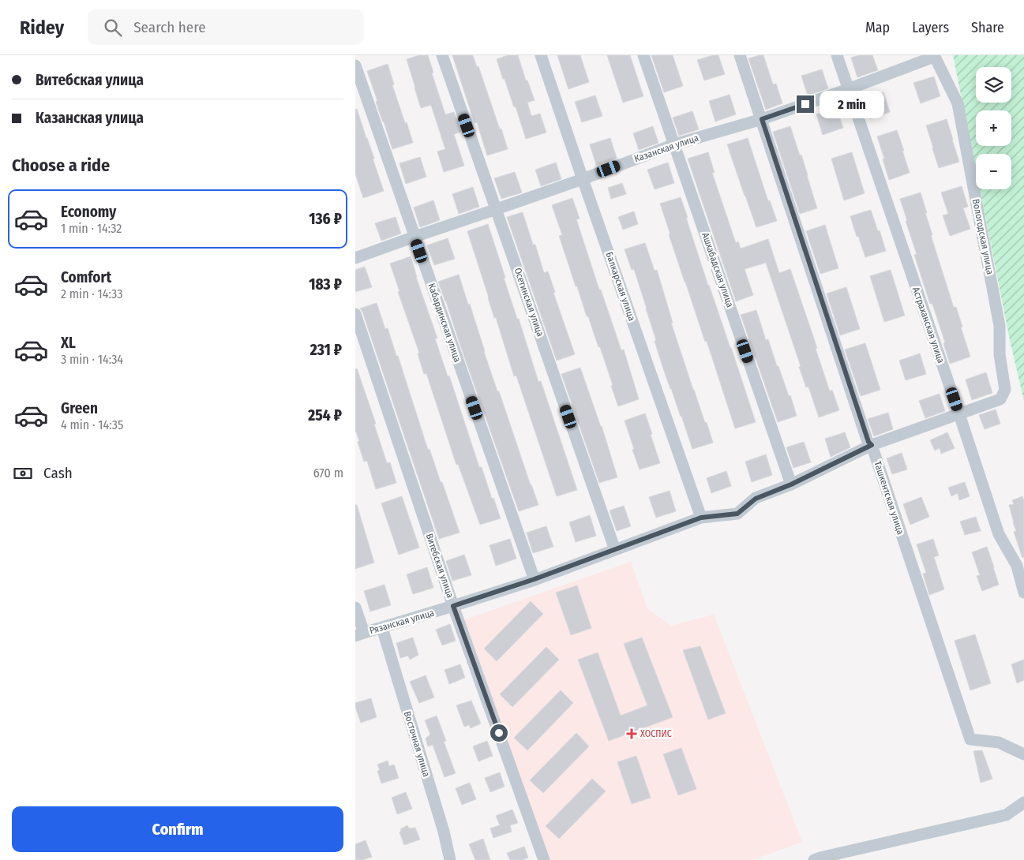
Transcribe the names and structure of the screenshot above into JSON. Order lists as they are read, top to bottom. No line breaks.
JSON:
{"streets":{"street":["Казанская улица","Вологодская улица","Ашхабадская улица","Балкарская улица","Осетинская улица","Кабардинская улица","Астраханская улица","Ташкентская улица","Витебская улица","Рязанская улица","Восточная улица"]},"crossings":[["Казанская улица","Вологодская улица"],["Казанская улица","Ашхабадская улица"],["Казанская улица","Балкарская улица"],["Казанская улица","Осетинская улица"],["Казанская улица","Кабардинская улица"],["Казанская улица","Астраханская улица"],["Казанская улица","Ташкентская улица"],["Вологодская улица","Рязанская улица"],["Ашхабадская улица","Рязанская улица"],["Балкарская улица","Рязанская улица"],["Осетинская улица","Рязанская улица"],["Кабардинская улица","Рязанская улица"],["Астраханская улица","Рязанская улица"],["Ташкентская улица","Рязанская улица"],["Витебская улица","Рязанская улица"],["Рязанская улица","Восточная улица"]],"places":{"health":["ХОСПИС"]},"page":{"header":"Ridey","search":"Search here","nav":["Map","Layers","Share"],"banner":["Витебская улица","Казанская улица"],"map_buttons":["+","−"],"bubble":"2 min","heading":"Choose a ride","list":[{"name":"Economy","note":"1 min · 14:32","value":"136 ₽"},{"name":"Comfort","note":"2 min · 14:33","value":"183 ₽"},{"name":"XL","note":"3 min · 14:34","value":"231 ₽"},{"name":"Green","note":"4 min · 14:35","value":"254 ₽"}],"pay":["Cash","670 m"],"buttons":"Confirm"}}
